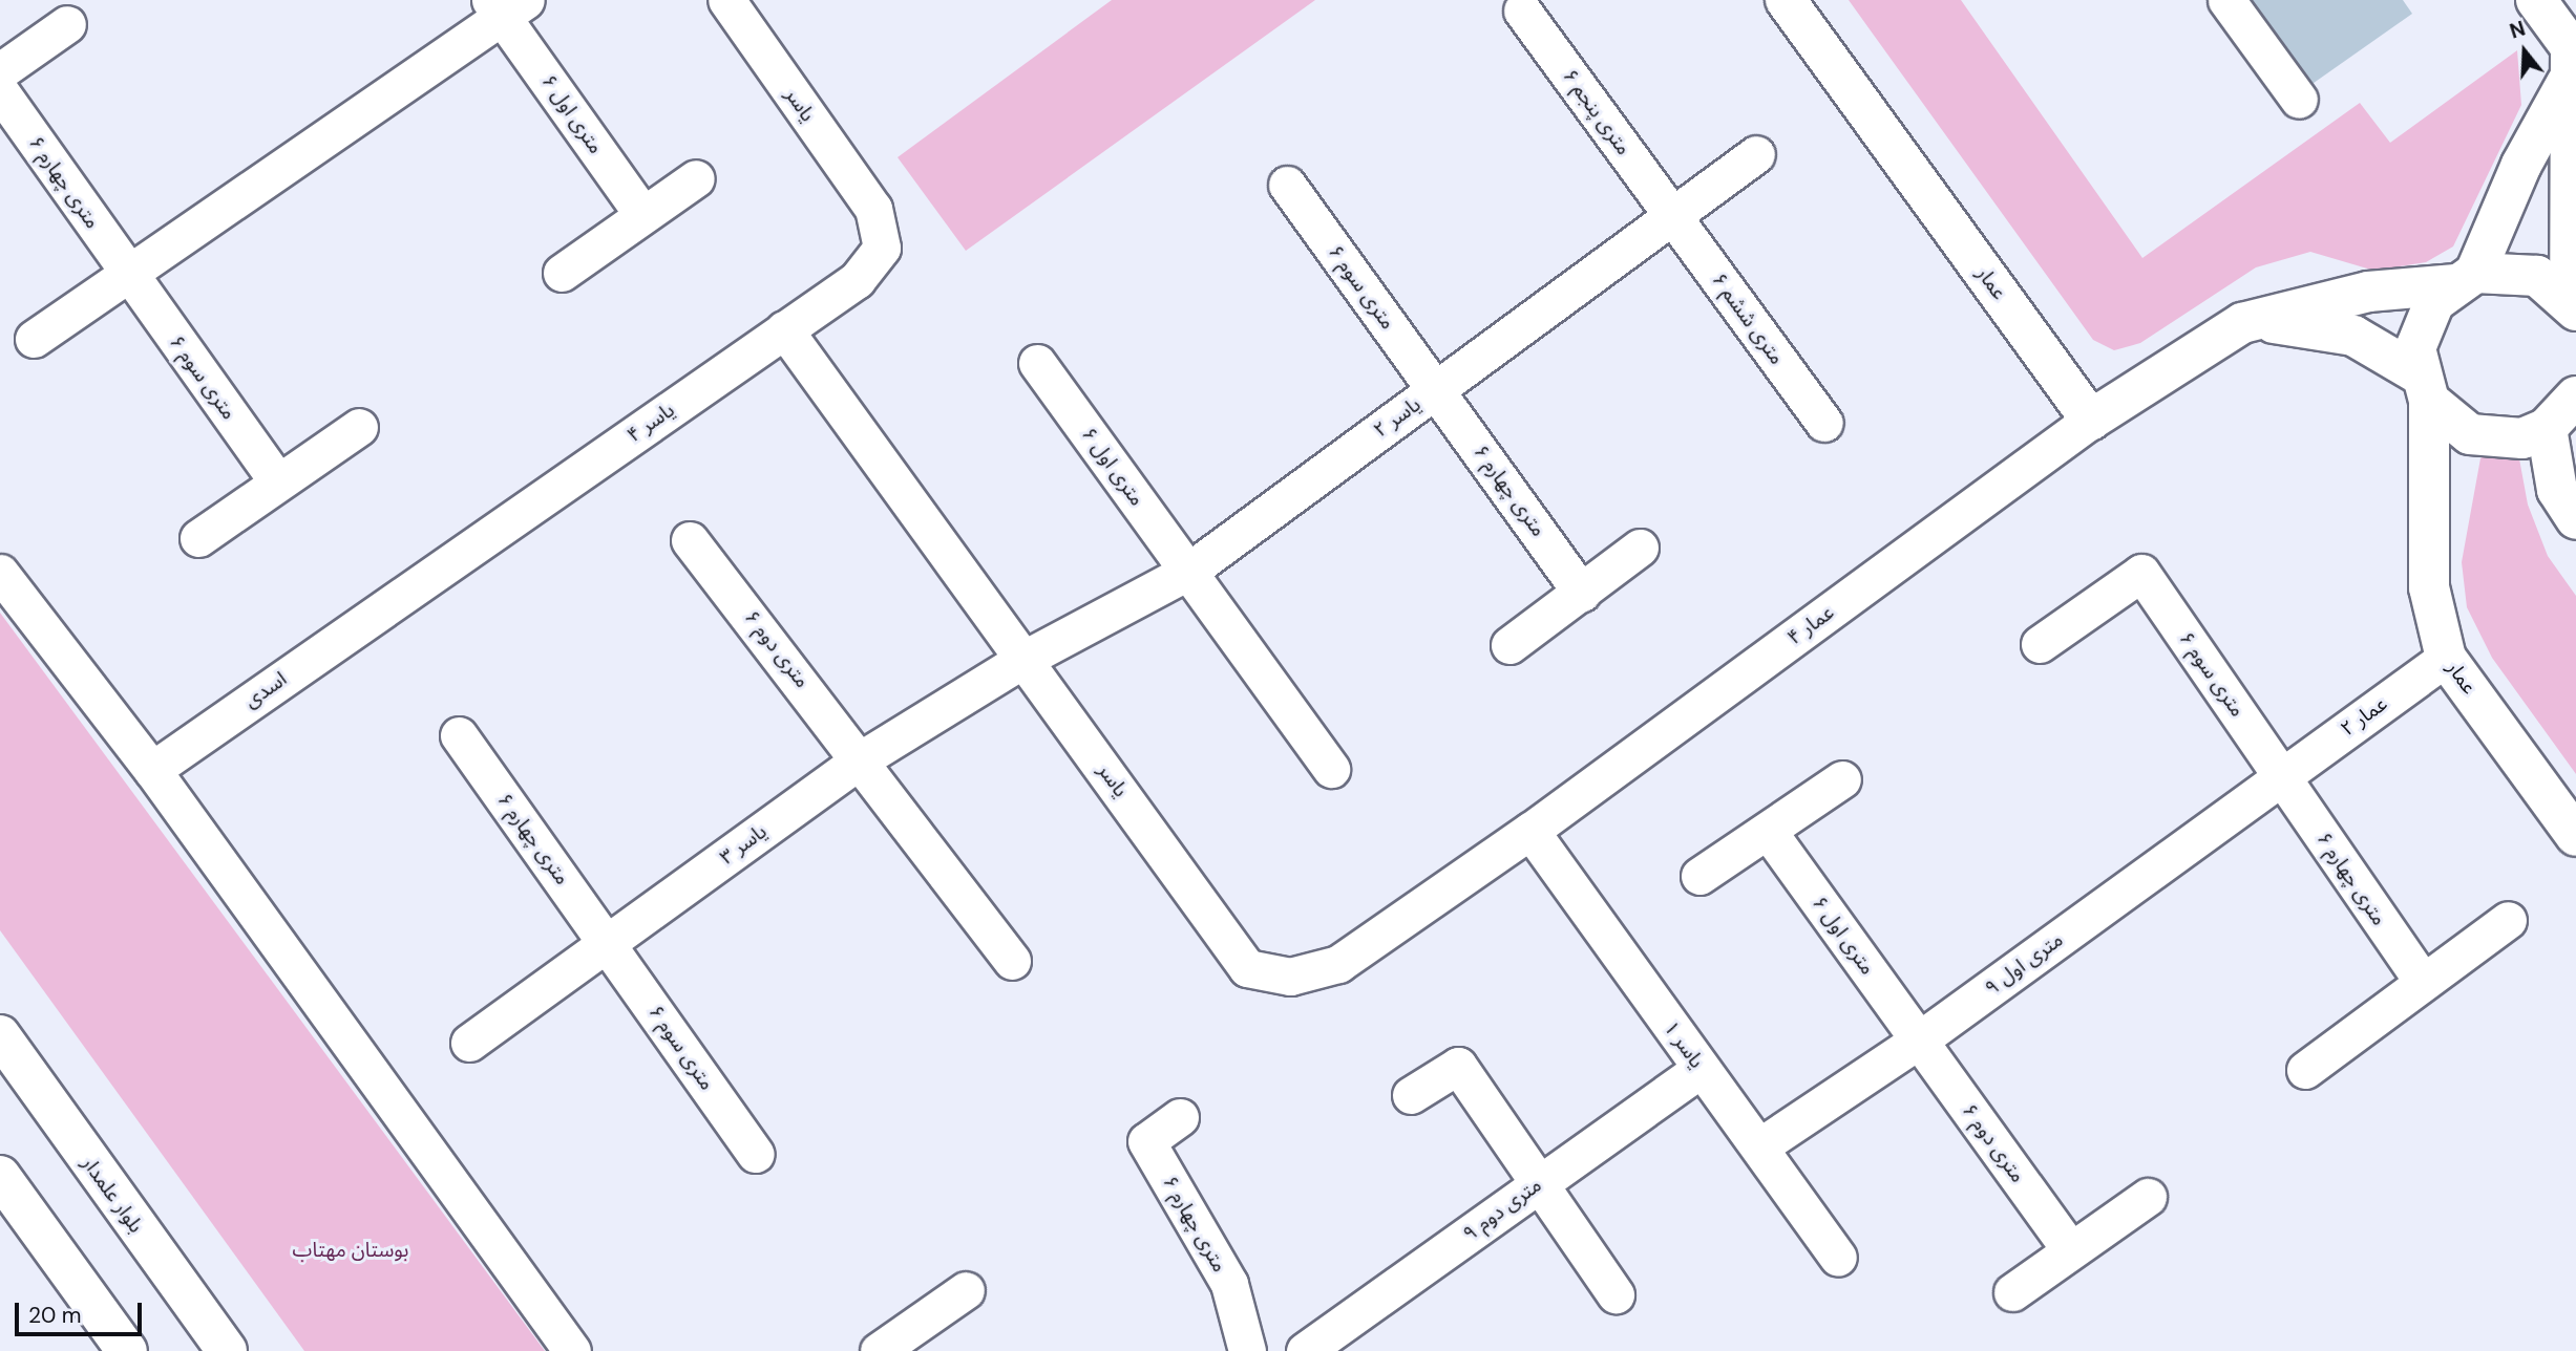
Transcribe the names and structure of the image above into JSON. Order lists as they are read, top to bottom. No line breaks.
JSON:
{"streets":{"street":["یاسر","۶ متری پنجم","۶ متری اول","۶ متری چهارم","عمار","۶ متری سوم","۶ متری ششم","یاسر ۲","یاسر ۴","عمار ۴","۶ متری دوم","اسدی","عمار ۲","یاسر ۳","۹ متری اول","یاسر ۱","بلوار علمدار","۹ متری دوم"]},"crossings":[["یاسر","یاسر ۲"],["یاسر","یاسر ۴"],["یاسر","عمار ۴"],["یاسر","یاسر ۳"],["یاسر","یاسر ۱"],["۶ متری پنجم","۶ متری ششم"],["۶ متری پنجم","یاسر ۲"],["۶ متری اول","یاسر ۲"],["۶ متری اول","۶ متری دوم"],["۶ متری اول","۹ متری اول"],["۶ متری چهارم","۶ متری سوم"],["۶ متری چهارم","یاسر ۲"],["۶ متری چهارم","عمار ۲"],["۶ متری چهارم","یاسر ۳"],["۶ متری چهارم","۹ متری اول"],["عمار","عمار ۴"],["عمار","عمار ۲"],["۶ متری سوم","یاسر ۲"],["۶ متری سوم","عمار ۲"],["۶ متری سوم","یاسر ۳"],["۶ متری سوم","۹ متری اول"],["۶ متری ششم","یاسر ۲"],["یاسر ۲","یاسر ۳"],["یاسر ۴","اسدی"],["عمار ۴","یاسر ۱"],["۶ متری دوم","یاسر ۳"],["۶ متری دوم","۹ متری اول"],["عمار ۲","۹ متری اول"],["۹ متری اول","یاسر ۱"],["یاسر ۱","۹ متری دوم"]],"parks":["بوستان مهتاب"],"scale_bar":"20 m","north":"top"}
